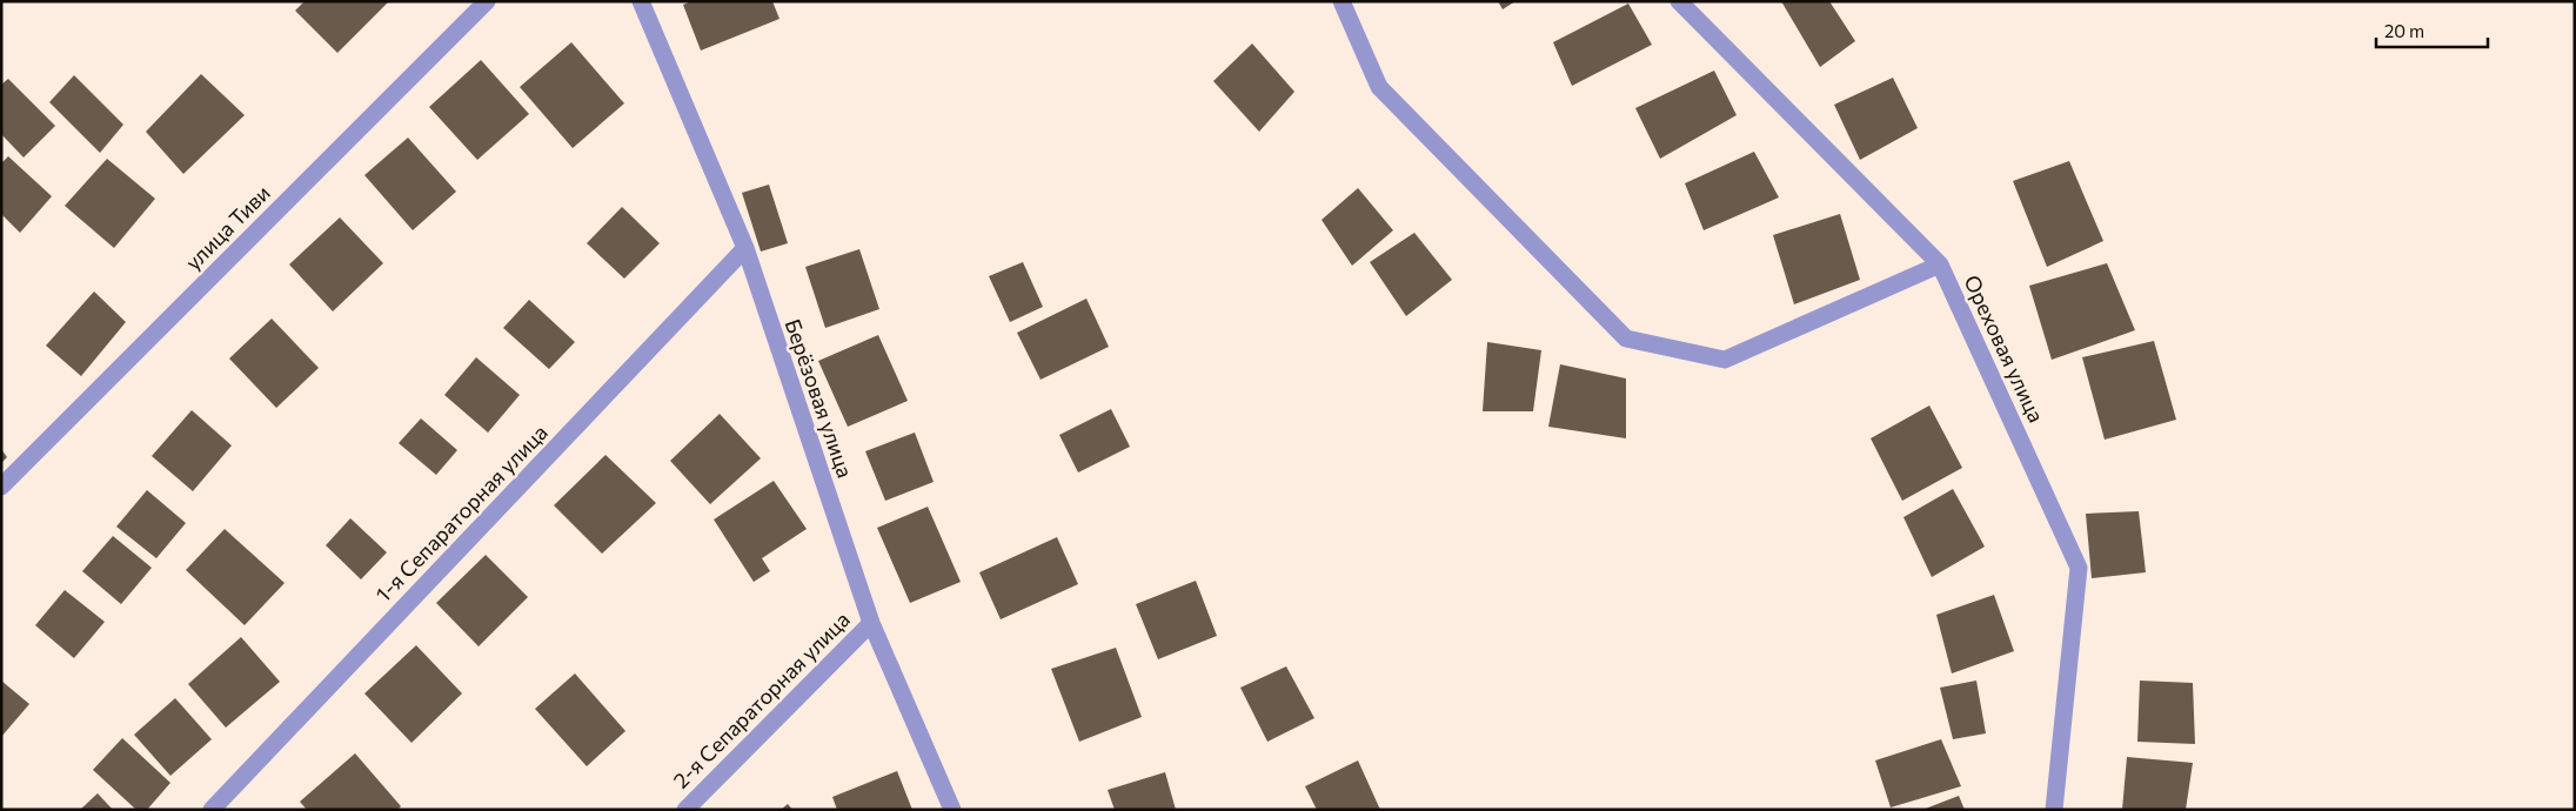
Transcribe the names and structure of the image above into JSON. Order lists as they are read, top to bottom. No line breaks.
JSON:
{"streets":{"street":["улица Тиви","Ореховая улица","Берёзовая улица","1-я Сепараторная улица","2-я Сепараторная улица"]},"crossings":[["Берёзовая улица","1-я Сепараторная улица"],["Берёзовая улица","2-я Сепараторная улица"]],"scale_bar":"20 m"}
